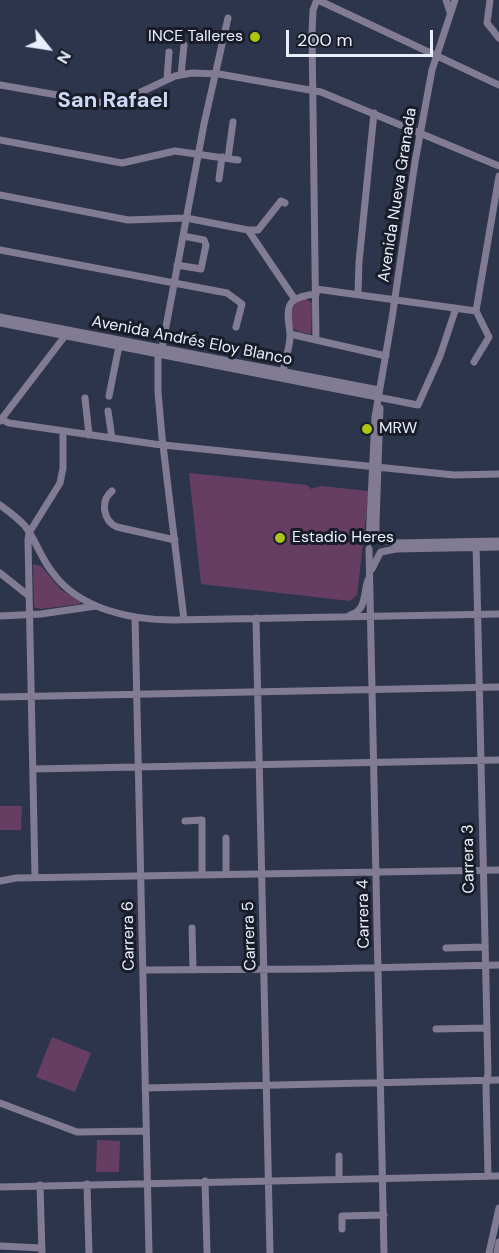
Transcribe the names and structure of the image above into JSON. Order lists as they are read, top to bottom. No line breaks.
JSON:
{"streets":{"street":["Avenida Nueva Granada","Avenida Andrés Eloy Blanco","Carrera 3","Carrera 4","Carrera 6","Carrera 5"]},"crossings":[["Avenida Nueva Granada","Avenida Andrés Eloy Blanco"],["Avenida Nueva Granada","Carrera 4"]],"districts":["San Rafael"],"places":["INCE Talleres","MRW","Estadio Heres"],"scale_bar":"200 m","north":"bottom right"}
